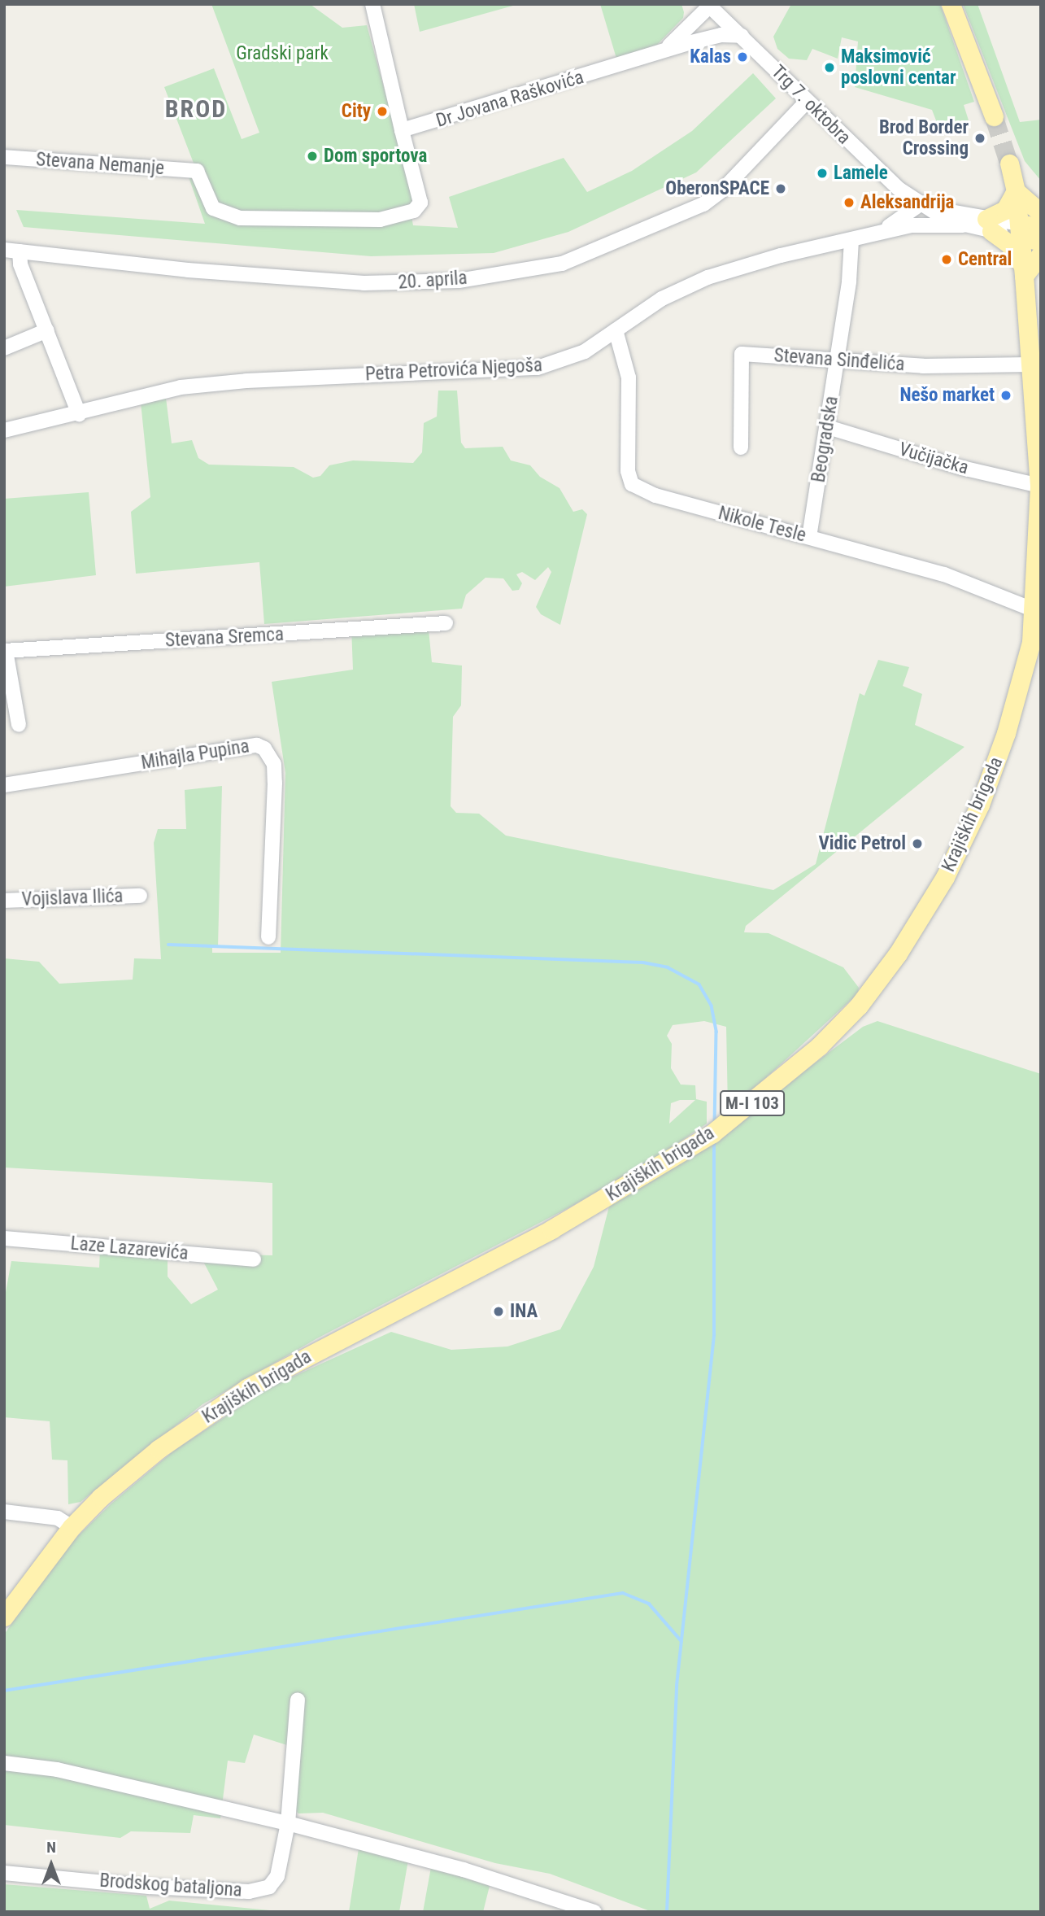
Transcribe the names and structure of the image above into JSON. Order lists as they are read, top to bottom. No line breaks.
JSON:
{"streets":{"main road":["Krajiških brigada","M-I 103"],"street":["Dr Jovana Raškovića","Trg 7. oktobra","Stevana Nemanje","20. aprila","Stevana Sinđelića","Petra Petrovića Njegoša","Beogradska","Vučijačka","Nikole Tesle","Stevana Sremca","Mihajla Pupina","Vojislava Ilića","Laze Lazarevića","Brodskog bataljona"]},"crossings":[["Dr Jovana Raškovića","Trg 7. oktobra"],["Dr Jovana Raškovića","Stevana Nemanje"],["Trg 7. oktobra","20. aprila"],["Trg 7. oktobra","Petra Petrovića Njegoša"],["Stevana Sinđelića","Beogradska"],["Stevana Sinđelića","Krajiških brigada"],["Petra Petrovića Njegoša","Beogradska"],["Petra Petrovića Njegoša","Nikole Tesle"],["Beogradska","Vučijačka"],["Beogradska","Nikole Tesle"],["Vučijačka","Krajiških brigada"],["Nikole Tesle","Krajiških brigada"],["Krajiških brigada","M-I 103"]],"districts":["BROD"],"parks":["Gradski park"],"places":["Kalas","Maksimović poslovni centar","City","Brod Border Crossing","Dom sportova","Lamele","OberonSPACE","Aleksandrija","Central","Nešo market","Vidic Petrol","INA"],"north":"top"}
